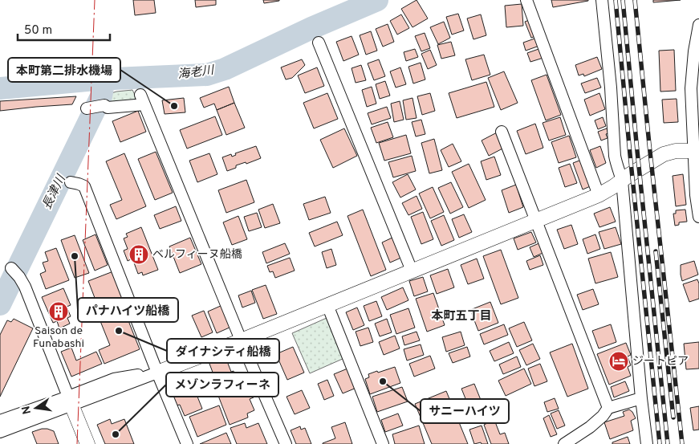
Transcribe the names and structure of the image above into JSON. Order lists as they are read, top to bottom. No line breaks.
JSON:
{"districts":["本町五丁目"],"water":["海老川","長津川"],"places":{"other":["本町第二排水機場","パナハイツ船橋","ダイナシティ船橋","サニーハイツ","メゾンラフィーネ"],"building":["ベルフィーヌ船橋","Saison de Funabashi"],"hotel":["ジートピア"]},"scale_bar":"50 m","north":"left"}
